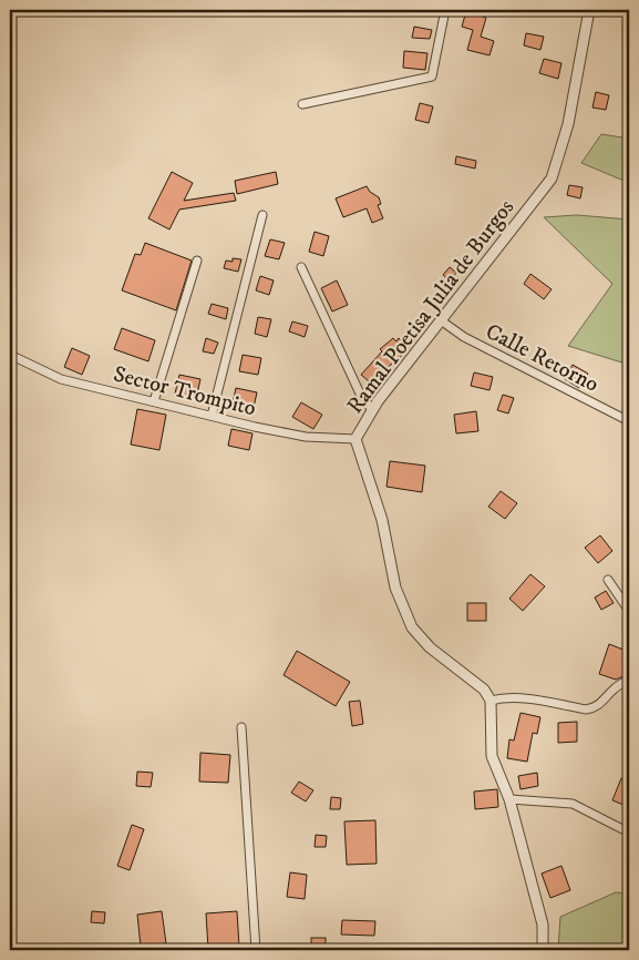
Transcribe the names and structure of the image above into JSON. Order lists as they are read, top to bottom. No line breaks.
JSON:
{"streets":{"street":["Ramal Poetisa Julia de Burgos","Calle Retorno","Sector Trompito"]},"crossings":[["Ramal Poetisa Julia de Burgos","Calle Retorno"],["Ramal Poetisa Julia de Burgos","Sector Trompito"]]}
